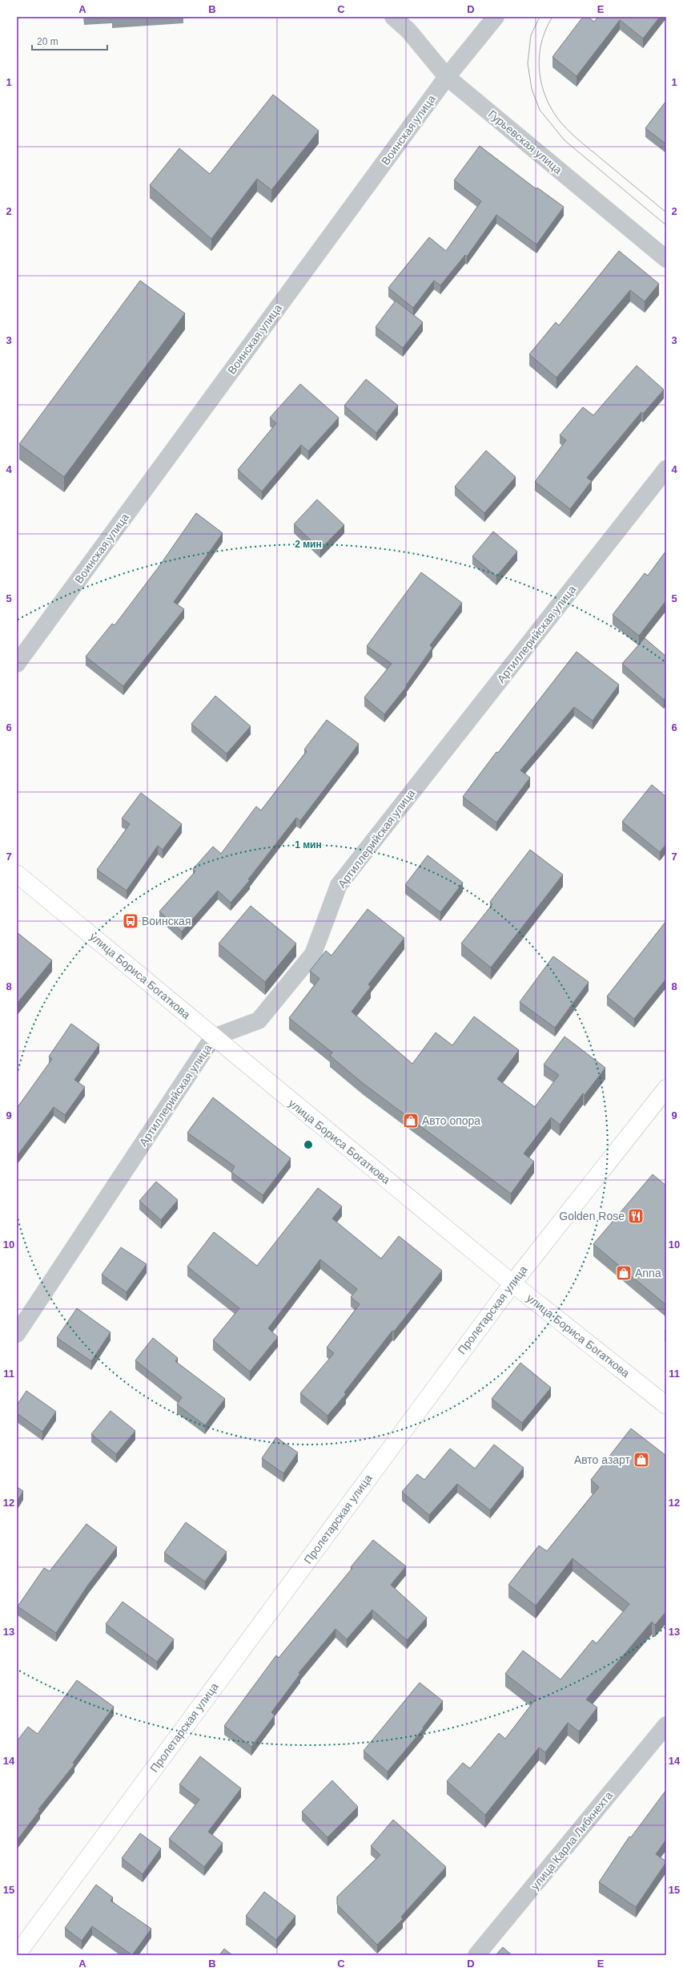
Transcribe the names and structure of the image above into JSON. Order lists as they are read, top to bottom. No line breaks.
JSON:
{"streets":{"main road":["улица Бориса Богаткова","Пролетарская улица"],"street":["Воинская улица","Гурьевская улица","Артиллерийская улица","улица Карла Либкнехта"]},"crossings":[["Воинская улица","Гурьевская улица"],["Артиллерийская улица","улица Бориса Богаткова"],["улица Бориса Богаткова","Пролетарская улица"]],"places":{"bus stop":["Воинская"],"shop":["Авто опора","Anna","Авто азарт"],"restaurant":["Golden Rose"]},"scale_bar":"20 m","grid":{"columns":["A","B","C","D","E"],"rows":["1","2","3","4","5","6","7","8","9","10","11","12","13","14","15"]},"rings":["2 мин","1 мин"]}
